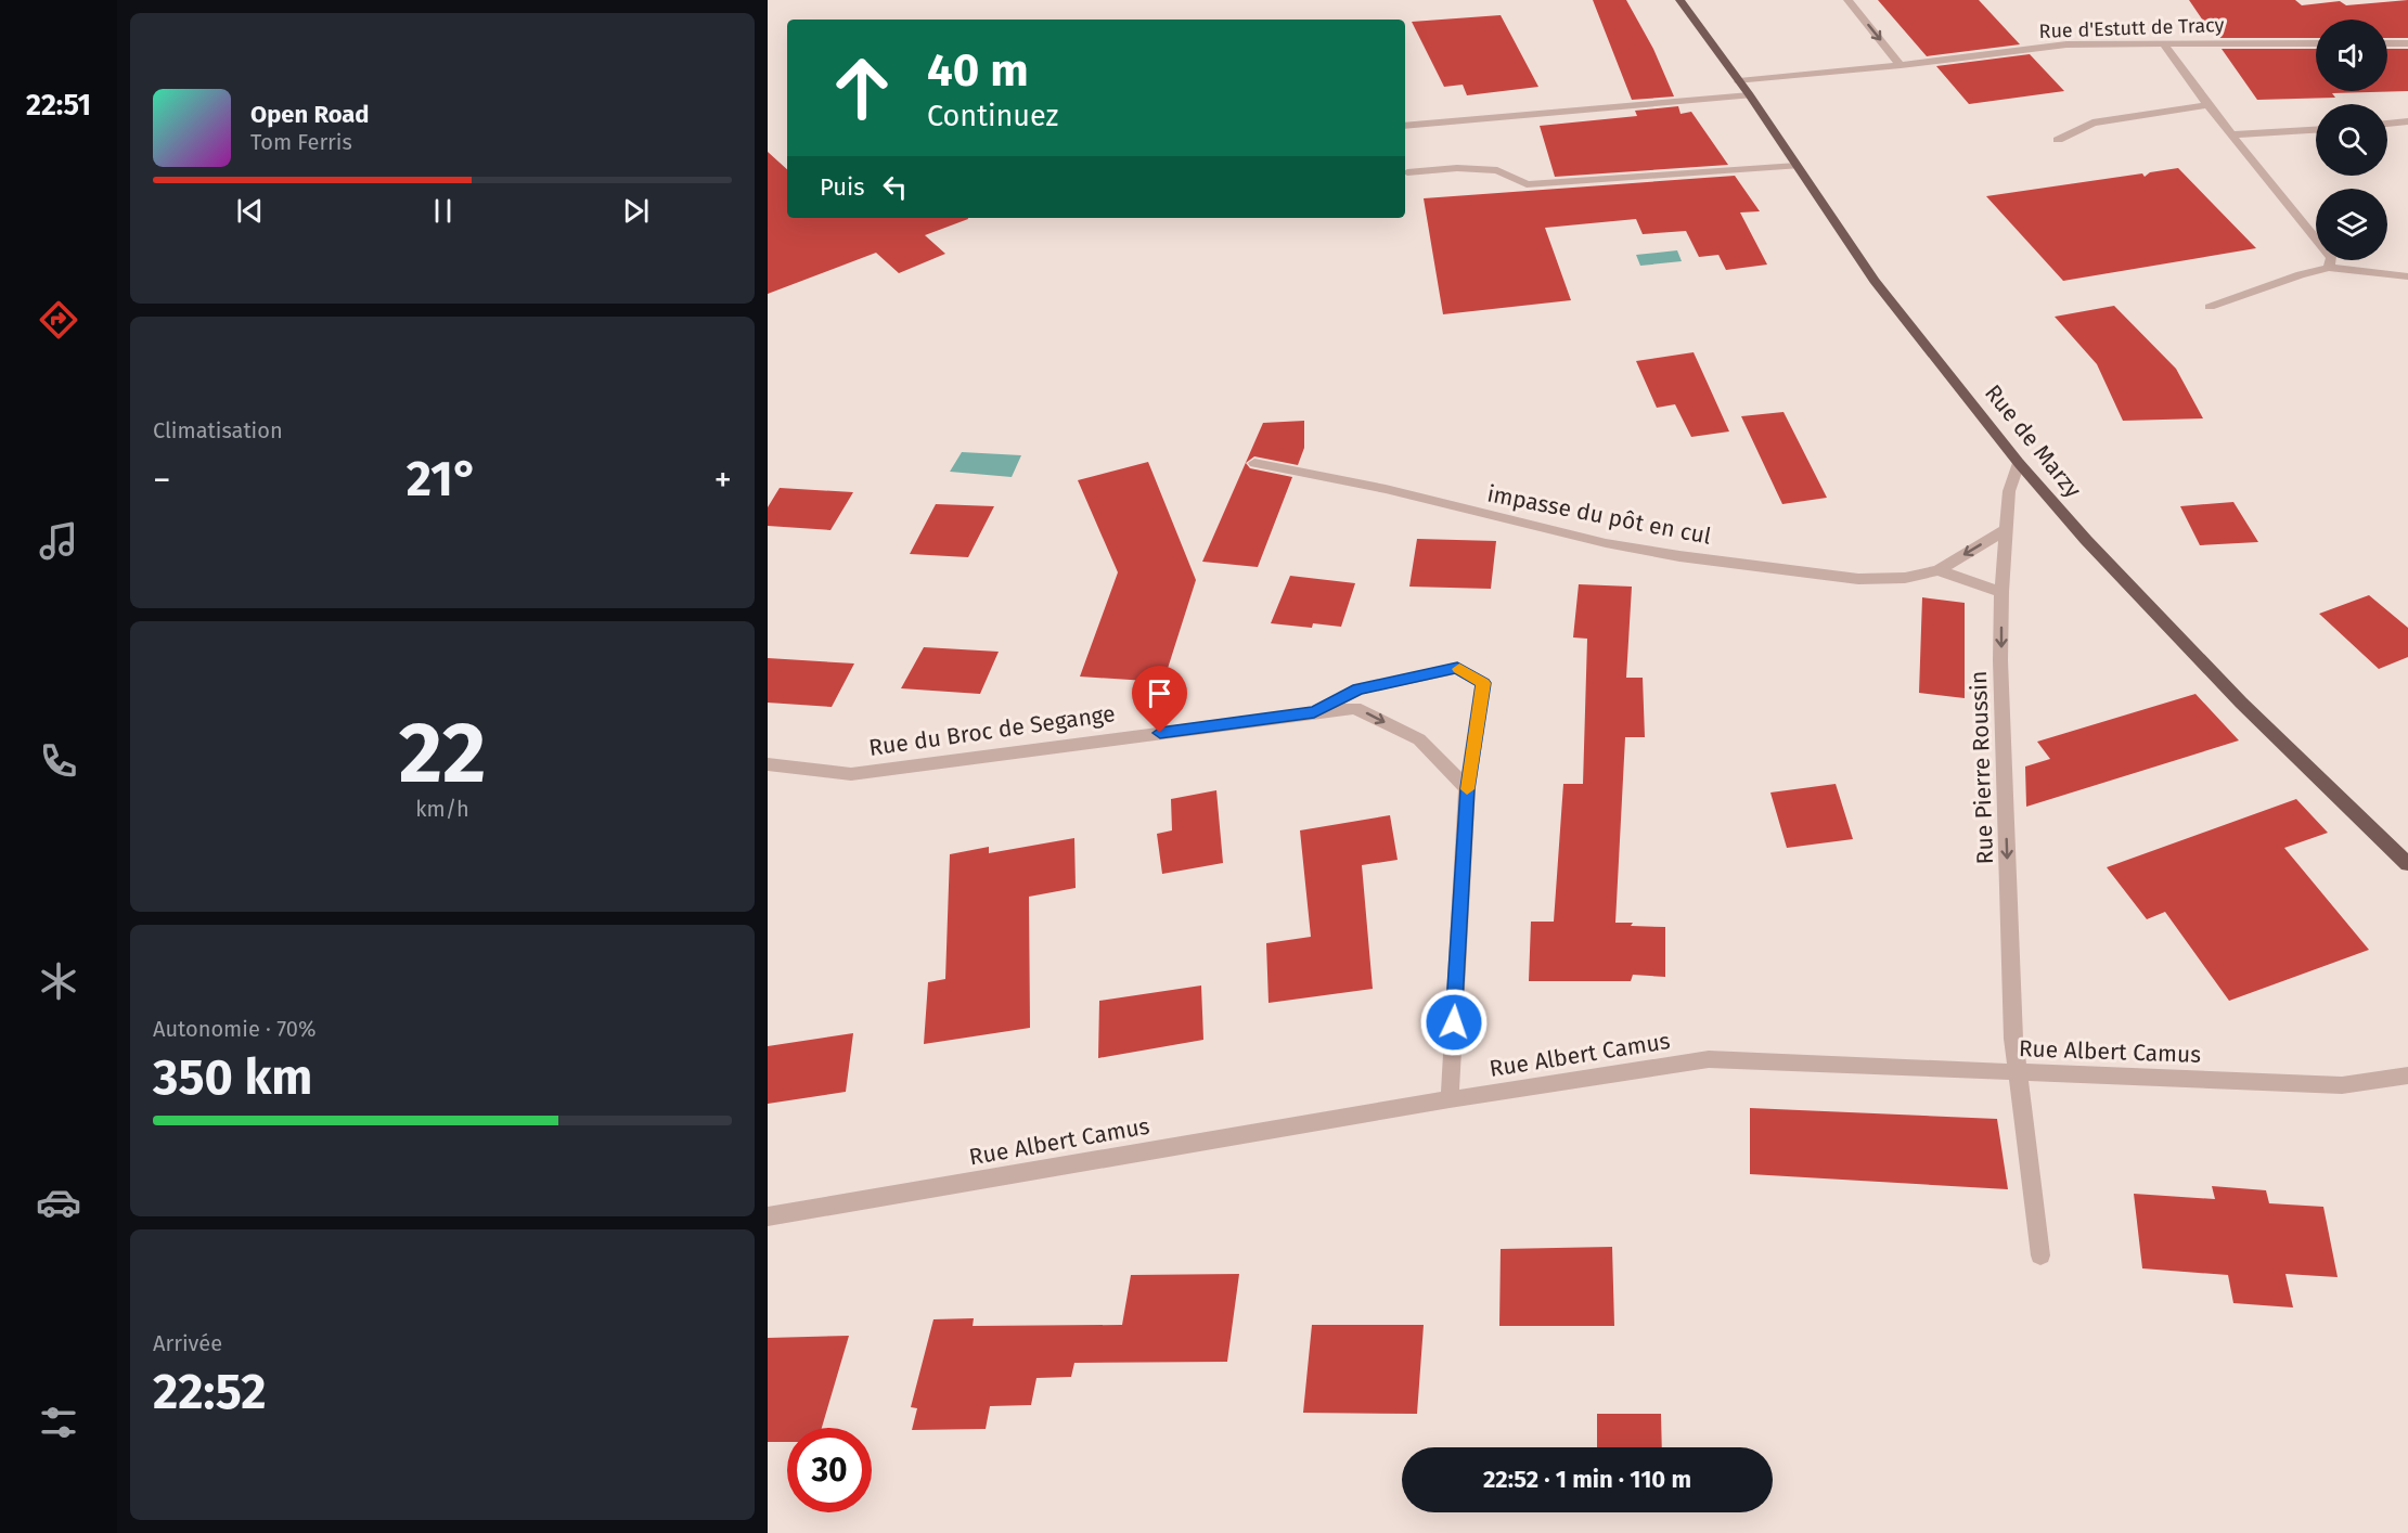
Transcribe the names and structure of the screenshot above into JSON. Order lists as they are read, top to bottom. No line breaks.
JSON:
{"streets":{"main road":["Rue de Marzy"],"street":["Rue d'Estutt de Tracy","impasse du pôt en cul","Rue du Broc de Segange","Rue Pierre Roussin","Rue Albert Camus"]},"crossings":[["Rue d'Estutt de Tracy","Rue de Marzy"],["Rue de Marzy","Rue Pierre Roussin"],["Rue Pierre Roussin","Rue Albert Camus"]],"one_way":["Rue Pierre Roussin"],"page":{"tabs":"22:51","turn":["40 m","Continuez"],"song":["Open Road","Tom Ferris"],"then":"Puis","tile":["Climatisation",["22","km/h"],["Autonomie · 70%","350 km"],["Arrivée","22:52"]],"heat":["−","21°","+"],"limit":"30","trip":"22:52 · 1 min · 110 m"}}
